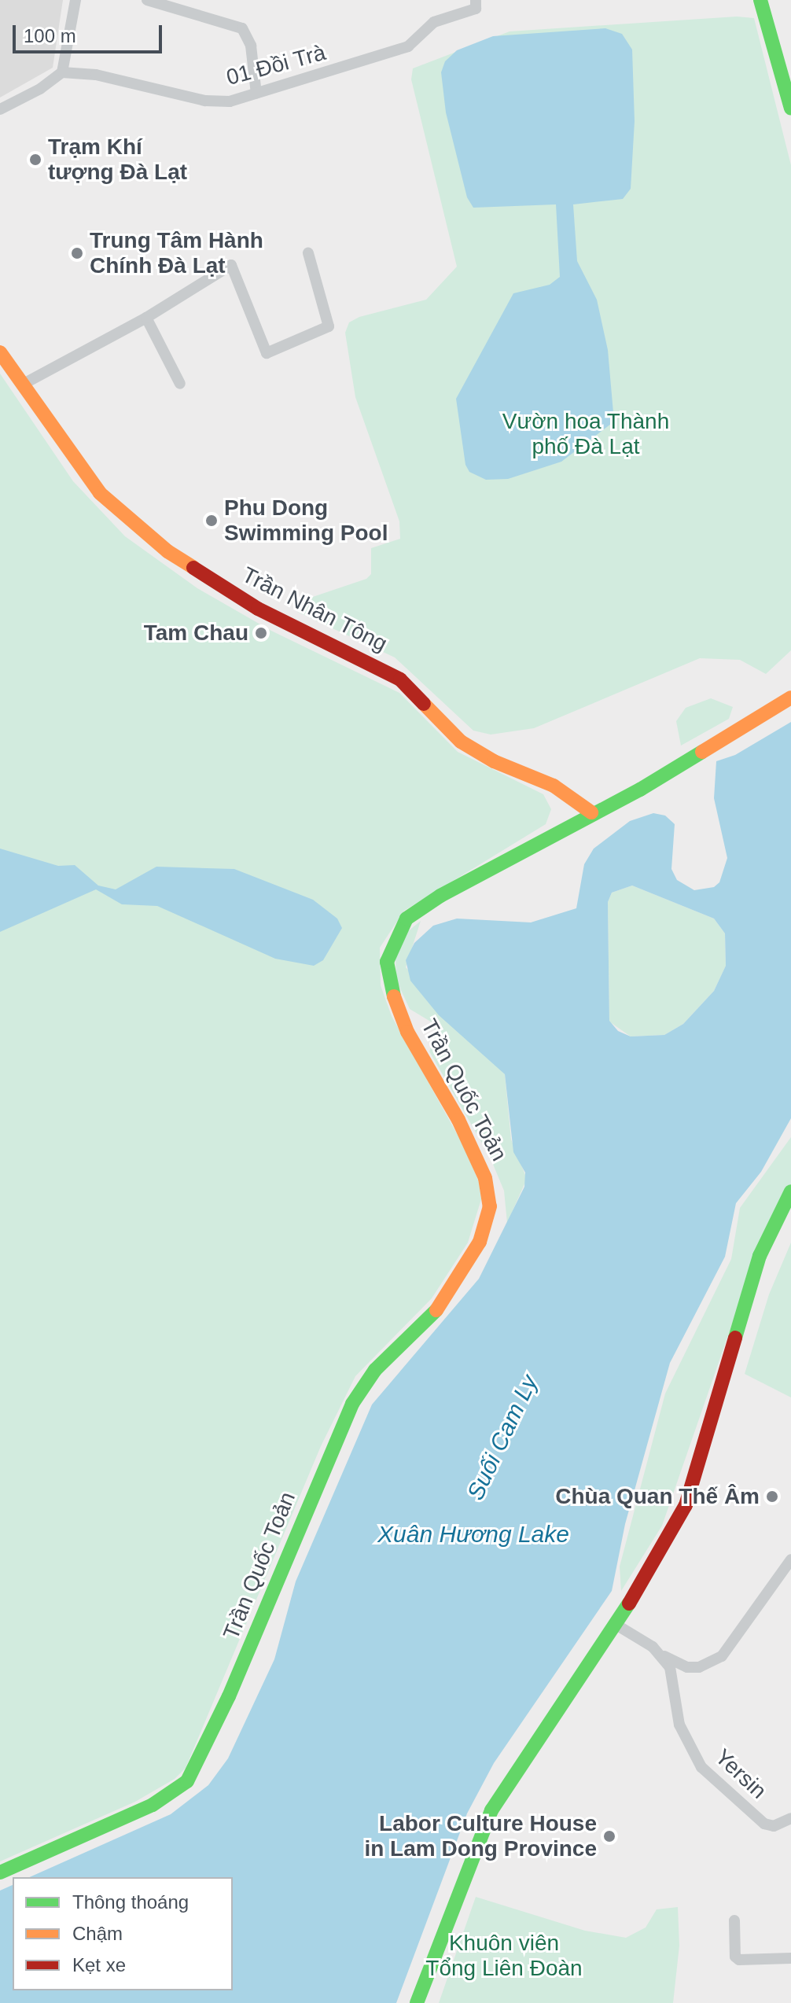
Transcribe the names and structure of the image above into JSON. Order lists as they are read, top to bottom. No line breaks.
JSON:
{"streets":{"main road":["Trần Nhân Tông","Trần Quốc Toản"],"street":["01 Đồi Trà","Yersin"]},"crossings":[["Trần Nhân Tông","Trần Quốc Toản"]],"water":["Suối Cam Ly","Xuân Hương Lake"],"parks":["Vườn hoa Thành phố Đà Lạt","Khuôn viên Tổng Liên Đoàn"],"places":["Trạm Khí tượng Đà Lạt","Trung Tâm Hành Chính Đà Lạt","Phu Dong Swimming Pool","Tam Chau","Chùa Quan Thế Âm","Labor Culture House in Lam Dong Province"],"legend":["Thông thoáng","Chậm","Kẹt xe"],"scale_bar":"100 m"}
